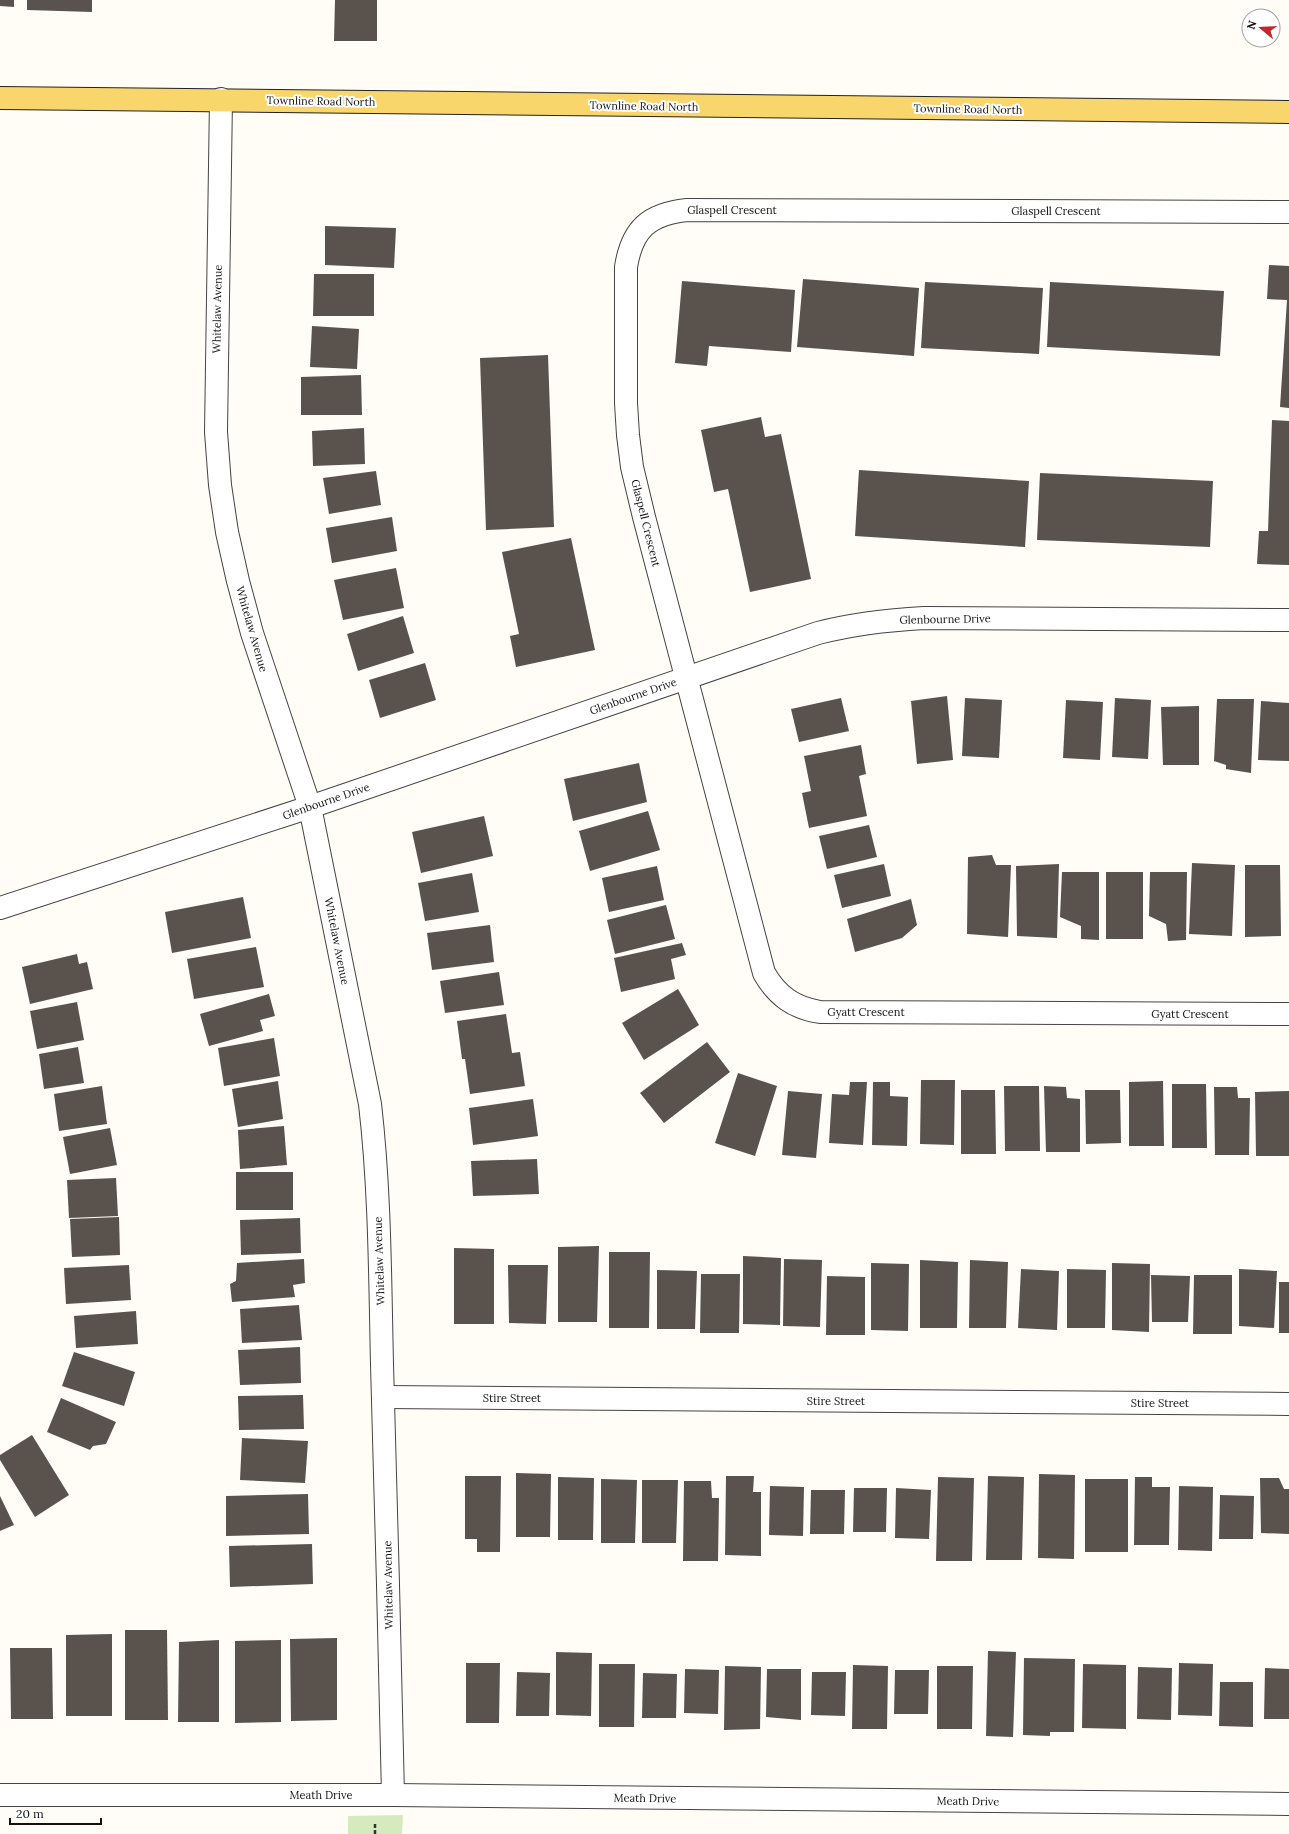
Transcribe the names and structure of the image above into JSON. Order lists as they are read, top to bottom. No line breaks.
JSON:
{"streets":{"main road":["Townline Road North"],"street":["Glaspell Crescent","Whitelaw Avenue","Glenbourne Drive","Gyatt Crescent","Stire Street","Meath Drive"]},"crossings":[["Townline Road North","Whitelaw Avenue"],["Glaspell Crescent","Glenbourne Drive"],["Glaspell Crescent","Gyatt Crescent"],["Whitelaw Avenue","Glenbourne Drive"],["Whitelaw Avenue","Stire Street"],["Whitelaw Avenue","Meath Drive"],["Glenbourne Drive","Gyatt Crescent"]],"scale_bar":"20 m","north":"left"}
